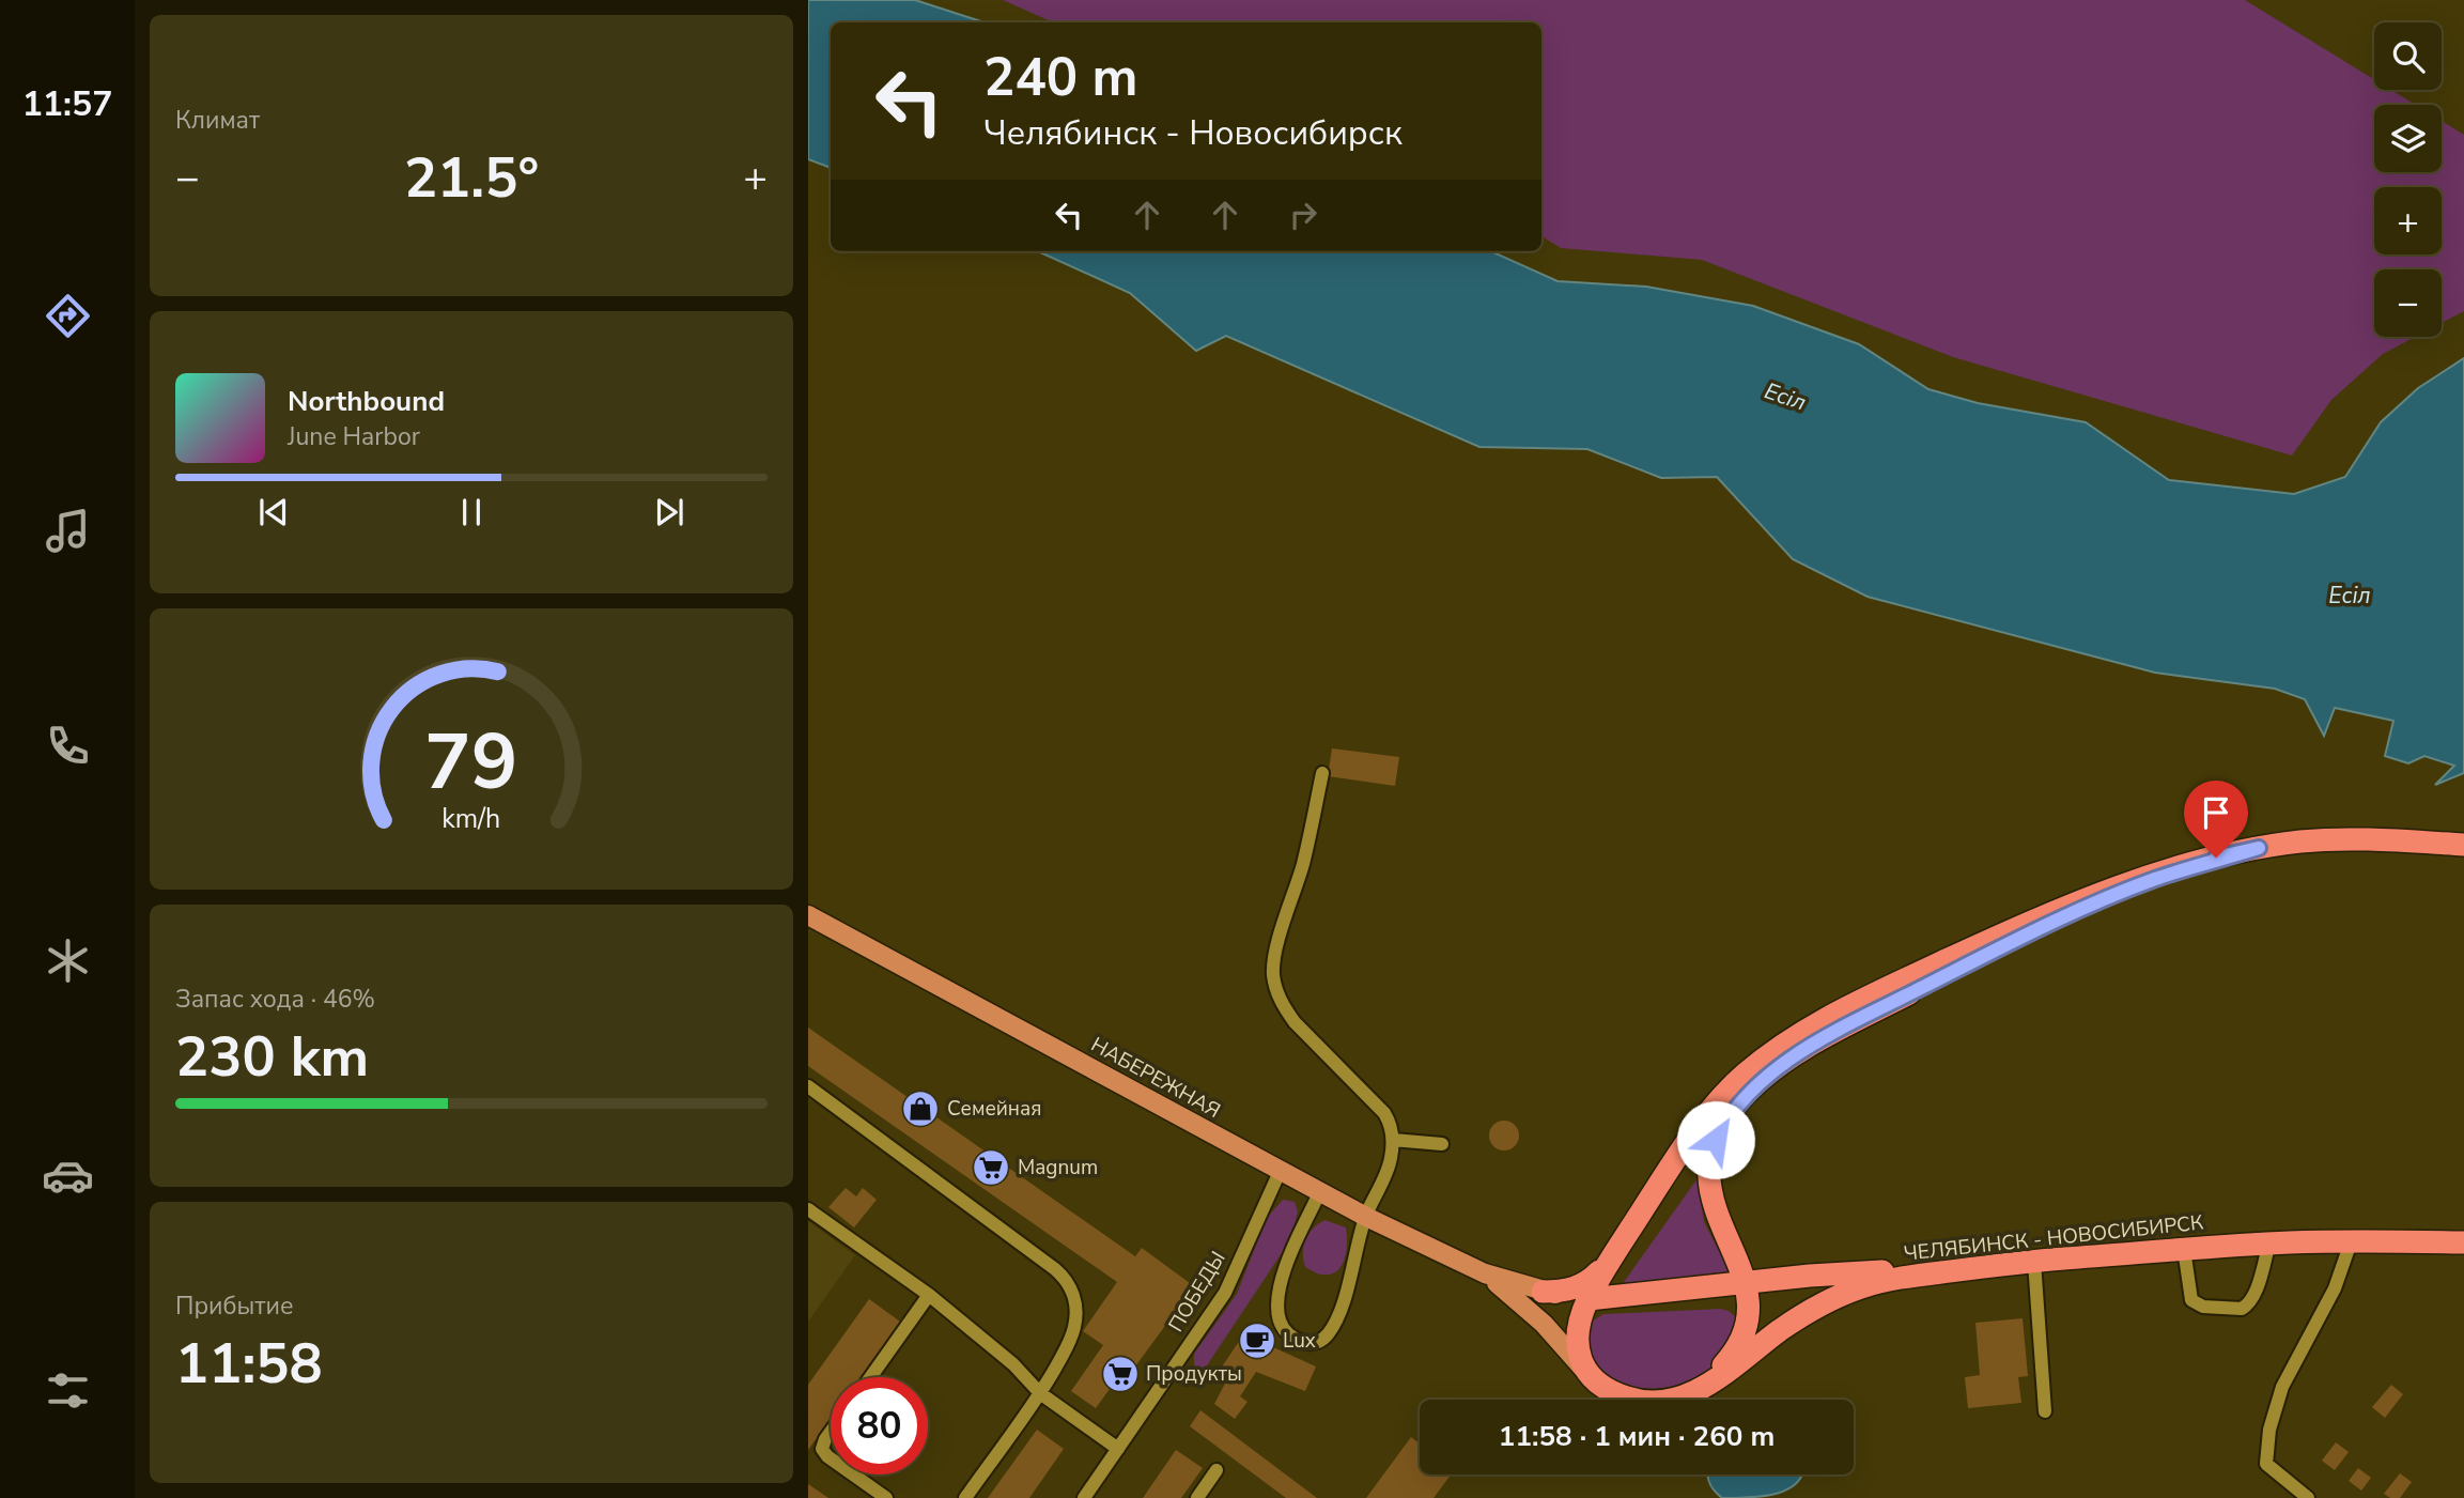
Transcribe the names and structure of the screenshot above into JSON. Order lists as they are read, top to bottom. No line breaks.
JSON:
{"streets":{"highway":["ЧЕЛЯБИНСК - НОВОСИБИРСК"],"main road":["НАБЕРЕЖНАЯ"],"street":["ПОБЕДЫ"]},"crossings":[["НАБЕРЕЖНАЯ","ЧЕЛЯБИНСК - НОВОСИБИРСК"],["НАБЕРЕЖНАЯ","ПОБЕДЫ"]],"water":["Есіл"],"places":{"shop":["Семейная"],"supermarket":["Magnum","Продукты"],"cafe":["Lux"]},"page":{"tabs":"11:57","tile":["Климат",["Запас хода · 46%","230 km"],["Прибытие","11:58"]],"map_buttons":["+","−"],"turn":["240 m","Челябинск - Новосибирск"],"heat":["−","21.5°","+"],"song":["Northbound","June Harbor"],"limit":"80","trip":"11:58 · 1 мин · 260 m","gauge":["79","km/h"]}}
